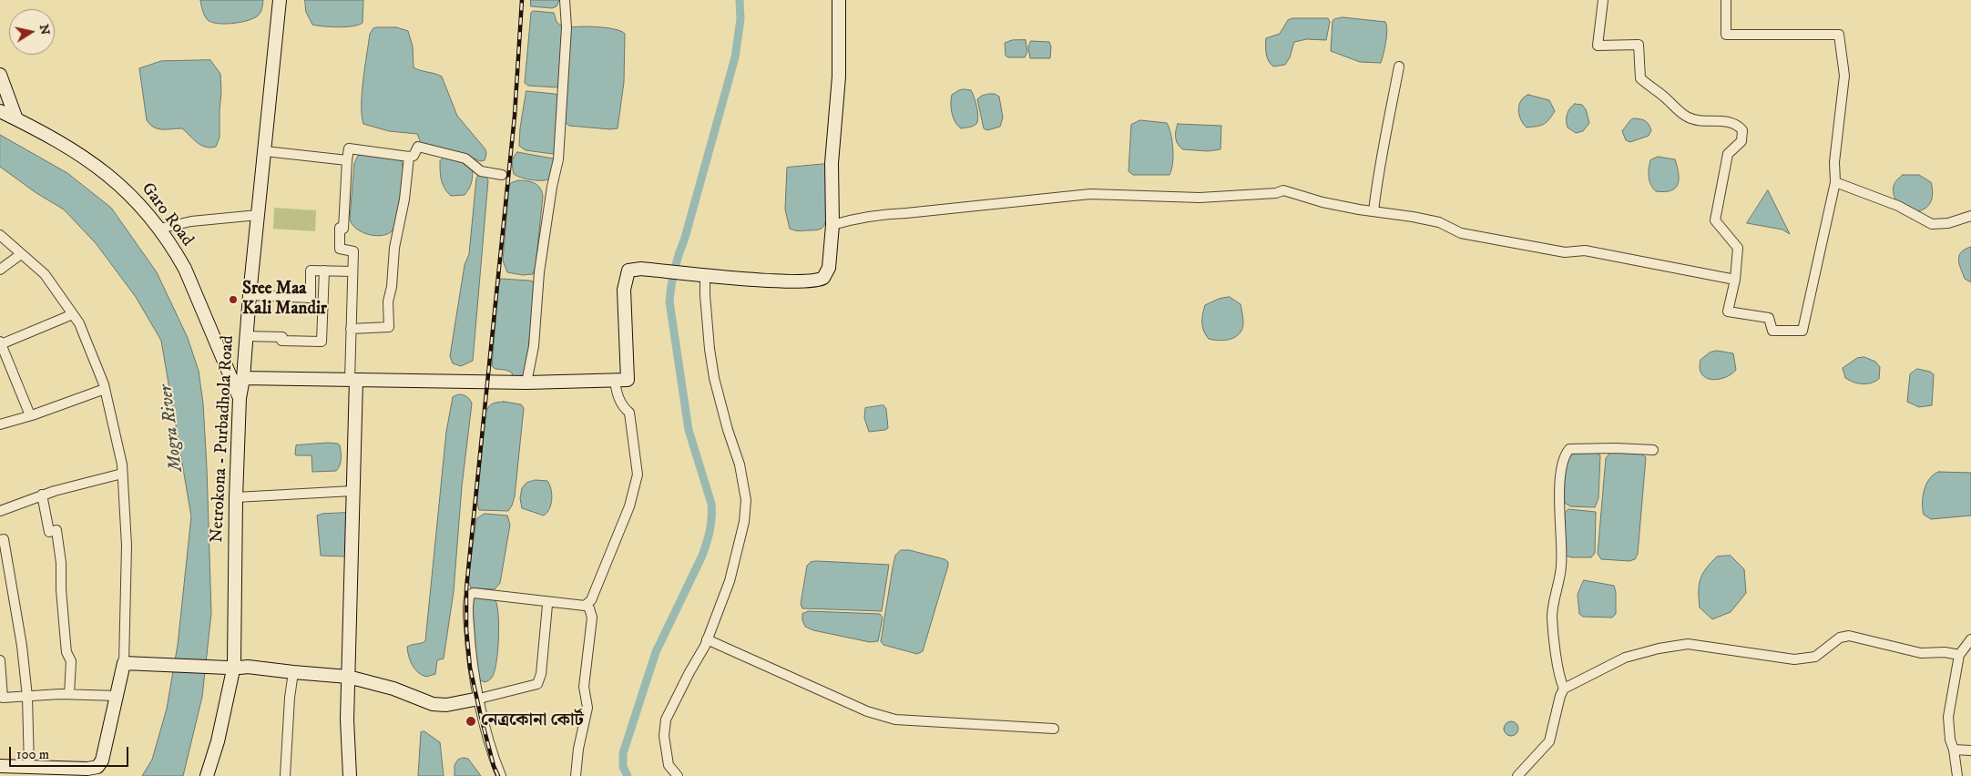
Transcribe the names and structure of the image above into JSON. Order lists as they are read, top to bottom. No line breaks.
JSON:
{"streets":{"street":["Garo Road","Netrokona - Purbadhola Road"]},"crossings":[["Garo Road","Netrokona - Purbadhola Road"]],"water":["Mogra River"],"places":["Sree Maa Kali Mandir","নেত্রকোনা কোর্ট"],"scale_bar":"100 m","north":"right"}
